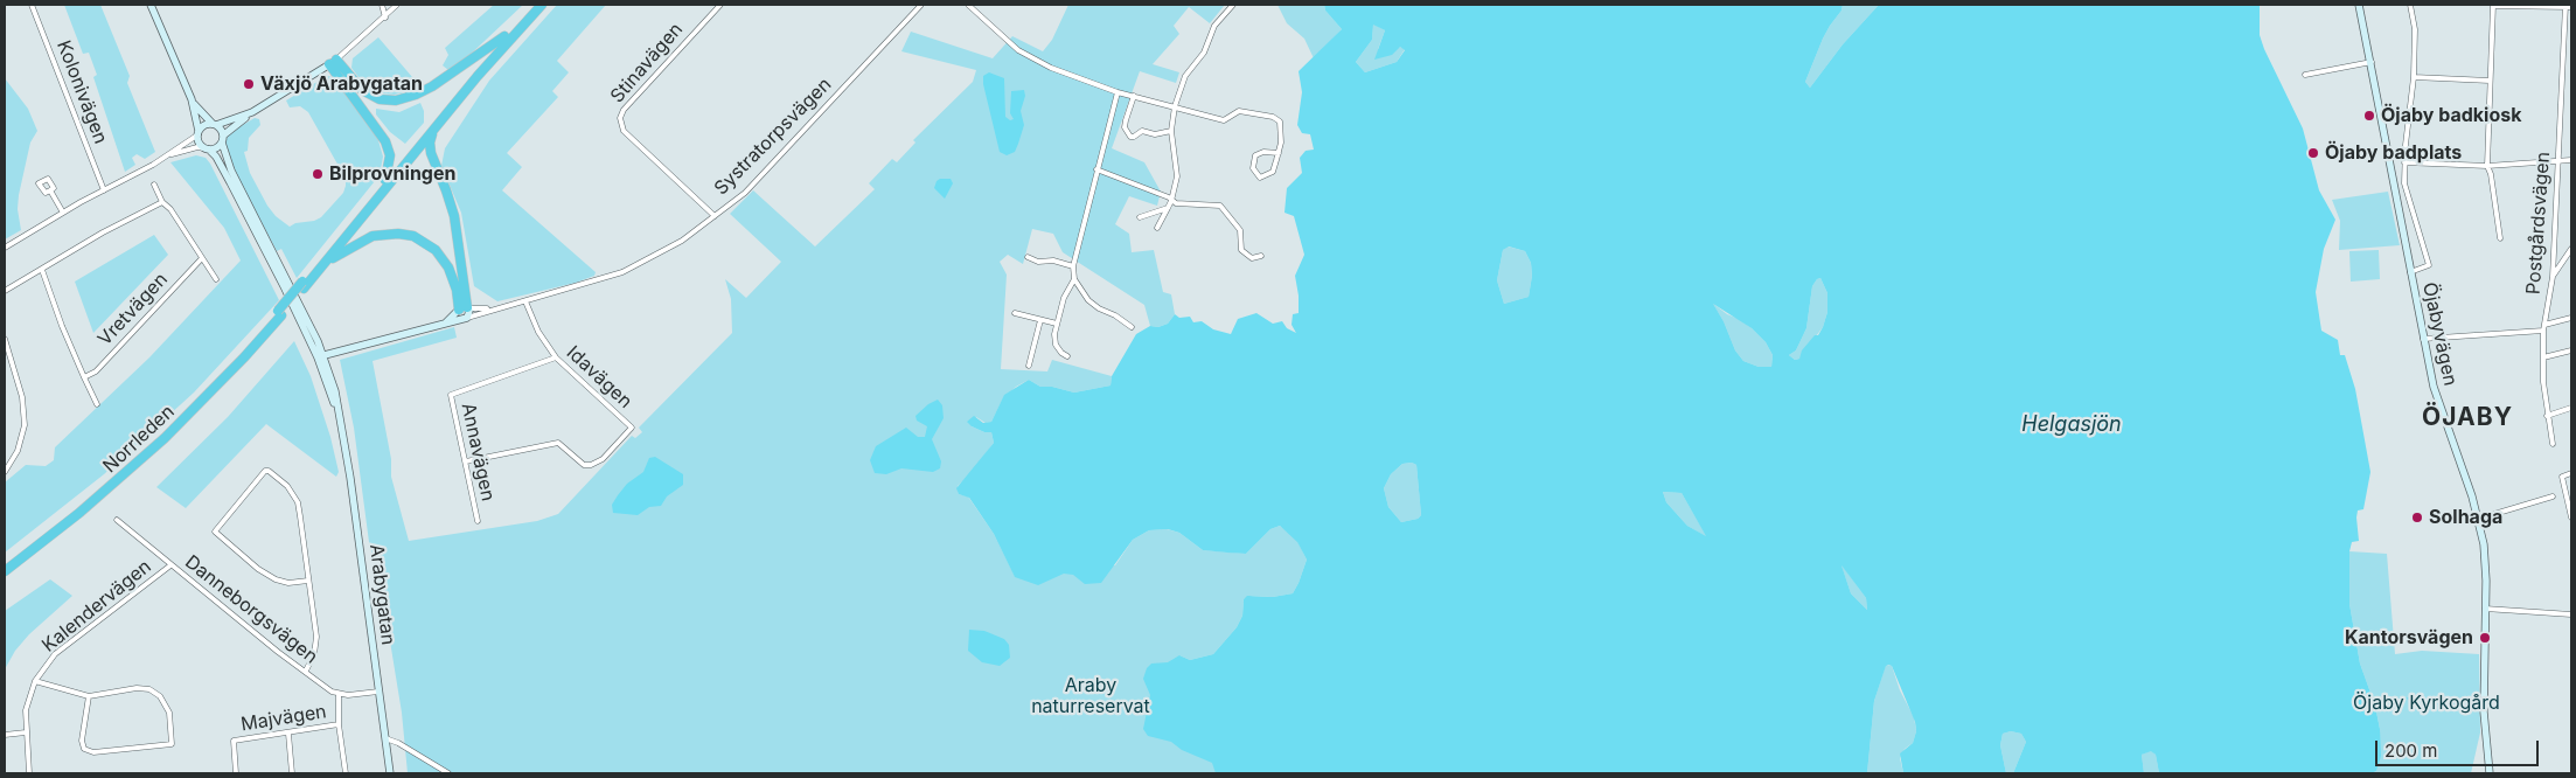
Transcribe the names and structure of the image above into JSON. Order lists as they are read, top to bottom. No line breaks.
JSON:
{"streets":{"highway":["Norrleden"],"street":["Stinavägen","Kolonivägen","Systratorpsvägen","Postgårdsvägen","Vretvägen","Öjabyvägen","Idavägen","Annavägen","Arabygatan","Kalendervägen","Danneborgsvägen","Majvägen"]},"crossings":[["Stinavägen","Systratorpsvägen"],["Systratorpsvägen","Idavägen"],["Systratorpsvägen","Arabygatan"],["Idavägen","Annavägen"],["Kalendervägen","Danneborgsvägen"]],"districts":["ÖJABY"],"water":["Helgasjön"],"parks":["Araby naturreservat","Öjaby Kyrkogård"],"places":["Växjö Arabygatan","Öjaby badkiosk","Öjaby badplats","Bilprovningen","Solhaga","Kantorsvägen"],"scale_bar":"200 m"}
